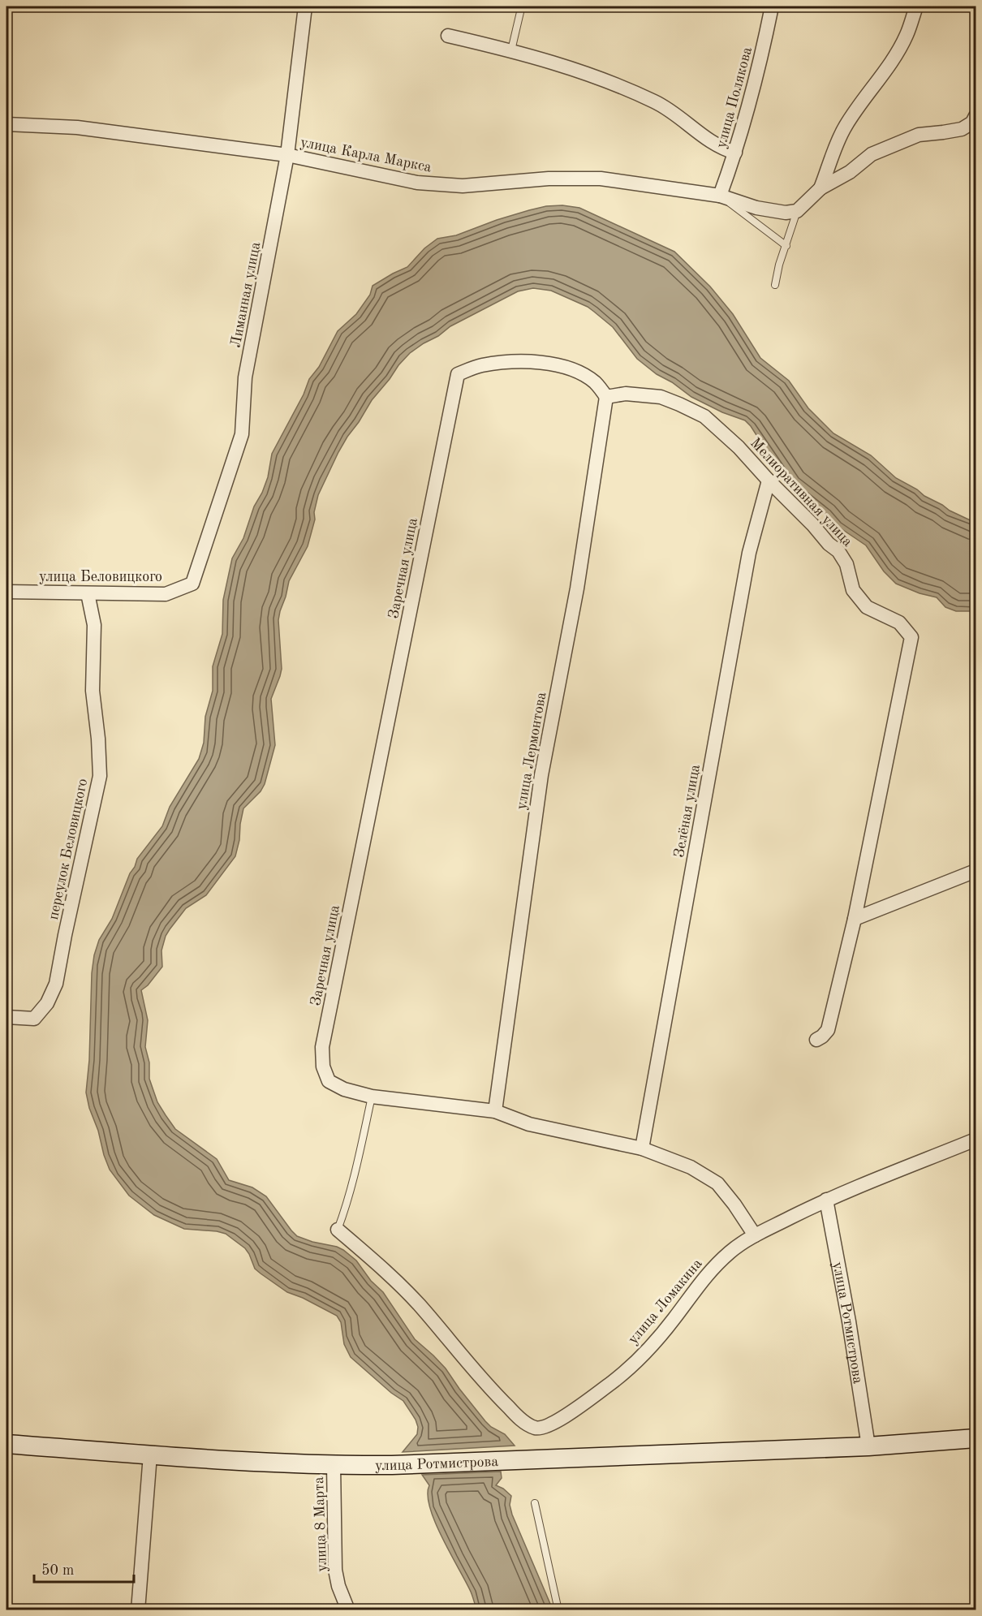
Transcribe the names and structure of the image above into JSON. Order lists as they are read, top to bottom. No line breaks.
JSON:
{"streets":{"street":["улица Полякова","улица Карла Маркса","Лиманная улица","Мелиоративная улица","Заречная улица","улица Беловицкого","улица Лермонтова","Зелёная улица","переулок Беловицкого","улица Ломакина","улица Ротмистрова","улица 8 Марта"]},"crossings":[["улица Полякова","улица Карла Маркса"],["улица Карла Маркса","Лиманная улица"],["Лиманная улица","улица Беловицкого"],["Мелиоративная улица","Заречная улица"],["Мелиоративная улица","улица Лермонтова"],["Мелиоративная улица","Зелёная улица"],["Заречная улица","улица Лермонтова"],["Заречная улица","Зелёная улица"],["Заречная улица","улица Ломакина"],["улица Беловицкого","переулок Беловицкого"],["улица Ломакина","улица Ротмистрова"],["улица Ротмистрова","улица 8 Марта"]],"scale_bar":"50 m"}
